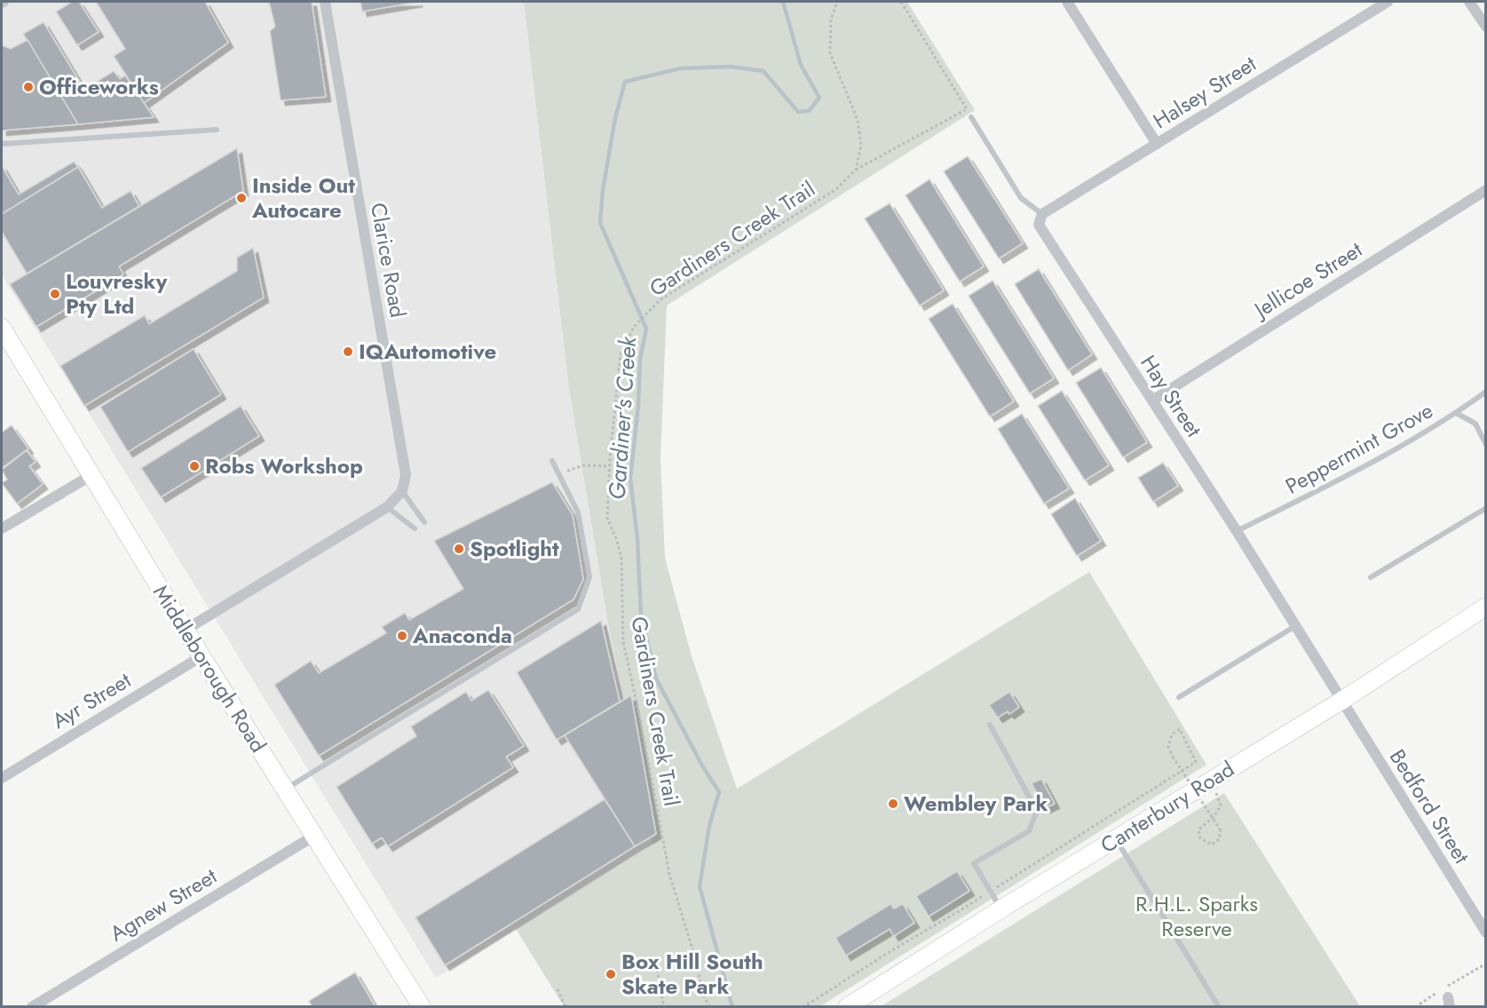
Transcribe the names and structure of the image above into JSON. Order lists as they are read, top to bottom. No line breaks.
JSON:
{"streets":{"main road":["Middleborough Road","Canterbury Road"],"street":["Halsey Street","Clarice Road","Jellicoe Street","Hay Street","Ayr Street","Bedford Street","Agnew Street"],"lane":["Peppermint Grove"],"path":["Gardiners Creek Trail"]},"crossings":[["Halsey Street","Hay Street"],["Jellicoe Street","Hay Street"],["Hay Street","Peppermint Grove"],["Hay Street","Bedford Street"],["Hay Street","Canterbury Road"],["Middleborough Road","Ayr Street"],["Middleborough Road","Agnew Street"],["Bedford Street","Canterbury Road"]],"water":["Gardiner's Creek"],"parks":["R.H.L. Sparks Reserve"],"places":["Officeworks","Inside Out Autocare","Louvresky Pty Ltd","IQAutomotive","Robs Workshop","Spotlight","Anaconda","Wembley Park","Box Hill South Skate Park"]}
